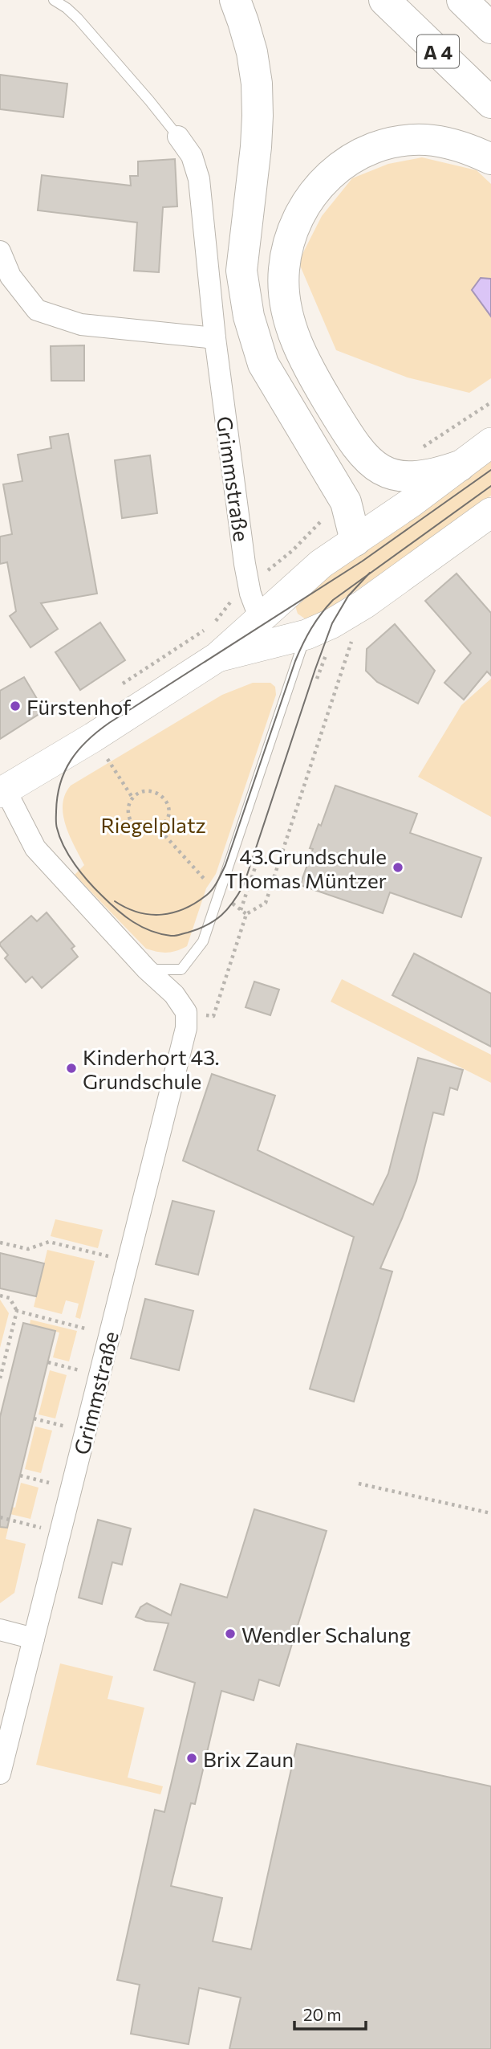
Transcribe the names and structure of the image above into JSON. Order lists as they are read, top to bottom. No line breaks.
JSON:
{"streets":{"highway":["A 4"],"street":["Grimmstraße"]},"parks":["Riegelplatz"],"places":["Fürstenhof","43.Grundschule Thomas Müntzer","Kinderhort 43. Grundschule","Wendler Schalung","Brix Zaun"],"scale_bar":"20 m"}
